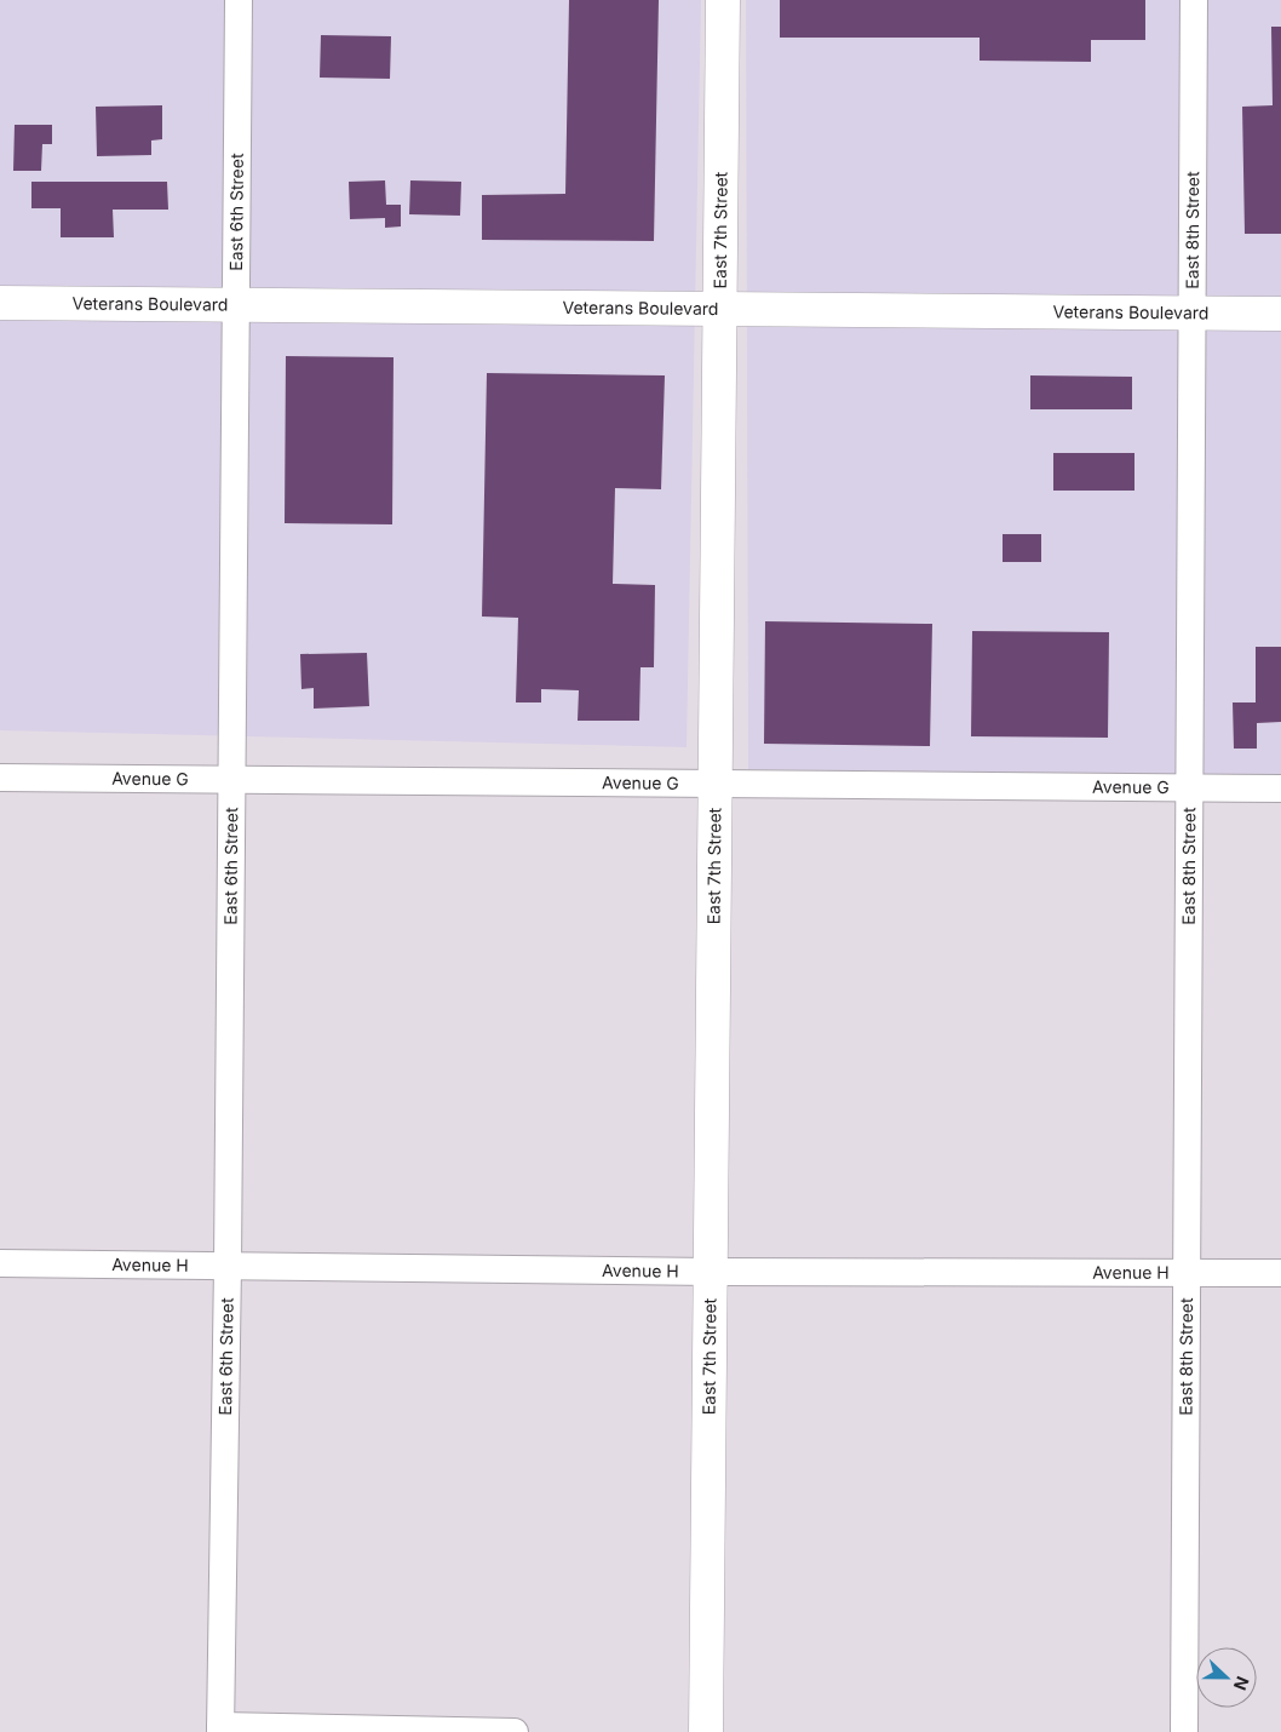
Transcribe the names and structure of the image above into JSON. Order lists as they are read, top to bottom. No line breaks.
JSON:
{"streets":{"street":["East 6th Street","East 7th Street","East 8th Street","Veterans Boulevard","Avenue G","Avenue H"]},"crossings":[["East 6th Street","Veterans Boulevard"],["East 6th Street","Avenue G"],["East 6th Street","Avenue H"],["East 7th Street","Veterans Boulevard"],["East 7th Street","Avenue G"],["East 7th Street","Avenue H"],["East 8th Street","Veterans Boulevard"],["East 8th Street","Avenue G"],["East 8th Street","Avenue H"]],"north":"right"}
